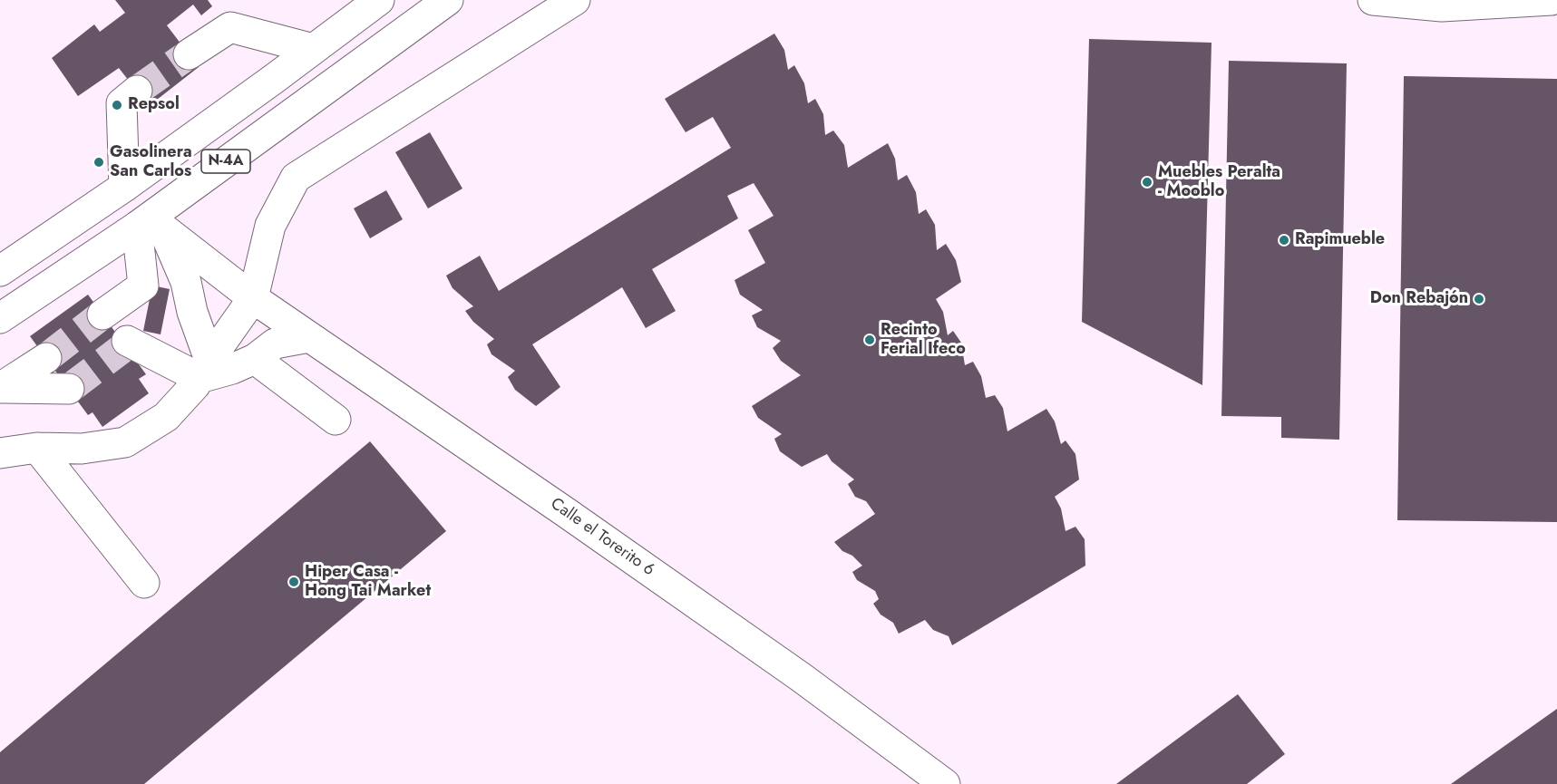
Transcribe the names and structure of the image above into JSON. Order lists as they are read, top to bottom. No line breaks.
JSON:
{"streets":{"street":["N-4A","Calle el Torerito 6"]},"crossings":[["N-4A","Calle el Torerito 6"]],"places":["Repsol","Gasolinera San Carlos","Muebles Peralta - Mooblo","Rapimueble","Don Rebajón","Recinto Ferial Ifeco","Hiper Casa - Hong Tai Market"]}
